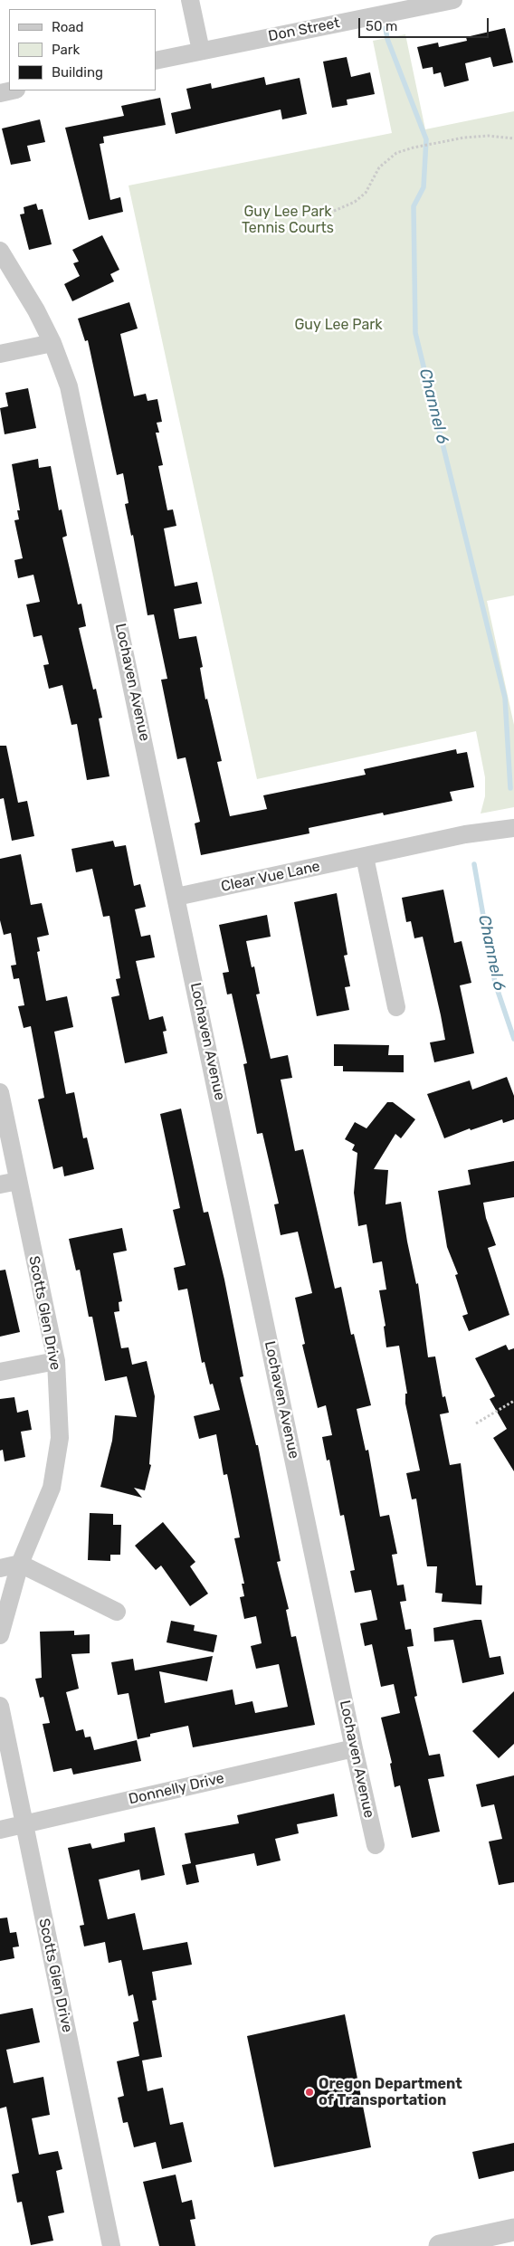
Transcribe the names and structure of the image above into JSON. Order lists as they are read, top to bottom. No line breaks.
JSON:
{"streets":{"street":["Don Street","Lochaven Avenue","Clear Vue Lane","Scotts Glen Drive","Donnelly Drive"]},"crossings":[["Lochaven Avenue","Clear Vue Lane"],["Lochaven Avenue","Donnelly Drive"],["Scotts Glen Drive","Donnelly Drive"]],"water":["Channel 6"],"parks":["Guy Lee Park Tennis Courts","Guy Lee Park"],"places":["Oregon Department of Transportation"],"legend":["Road","Park","Building"],"scale_bar":"50 m"}
